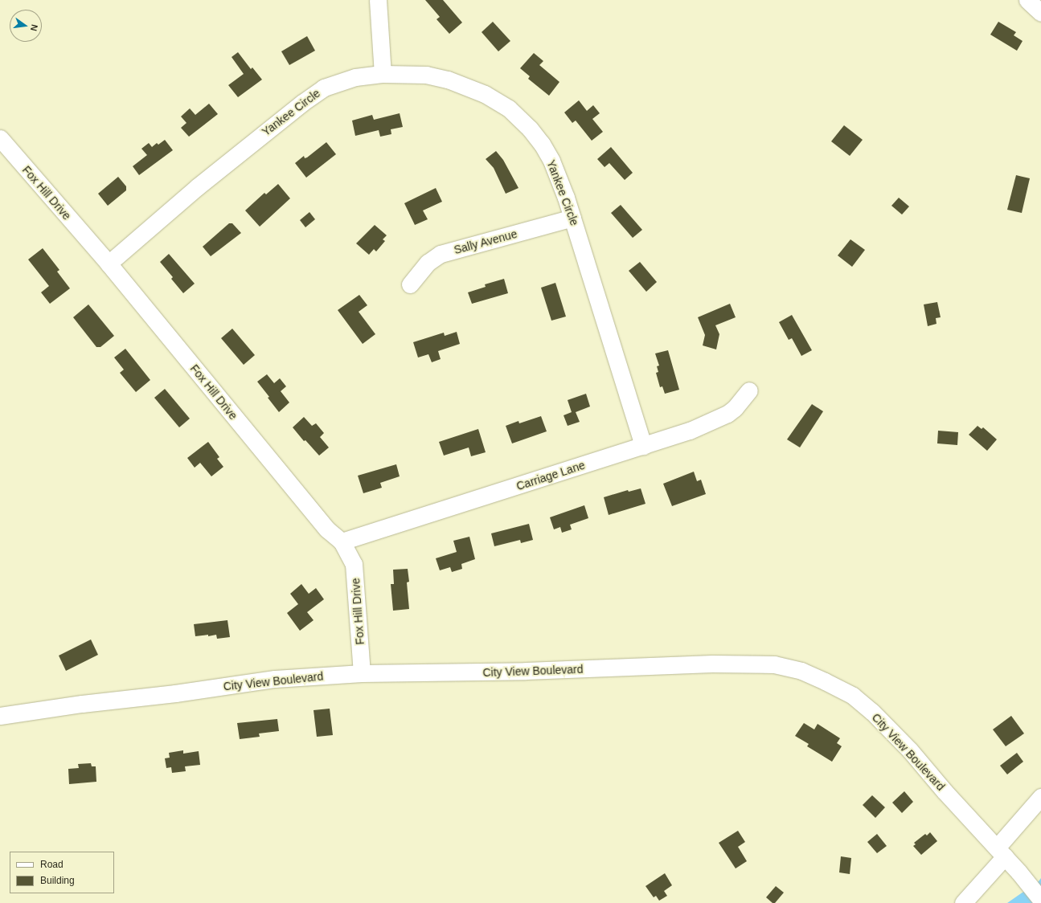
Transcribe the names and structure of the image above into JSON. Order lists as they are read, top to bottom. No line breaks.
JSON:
{"streets":{"street":["Yankee Circle","Fox Hill Drive","Sally Avenue","Carriage Lane","City View Boulevard"]},"crossings":[["Yankee Circle","Fox Hill Drive"],["Yankee Circle","Sally Avenue"],["Yankee Circle","Carriage Lane"],["Fox Hill Drive","Carriage Lane"],["Fox Hill Drive","City View Boulevard"]],"legend":["Road","Building"],"north":"right"}
